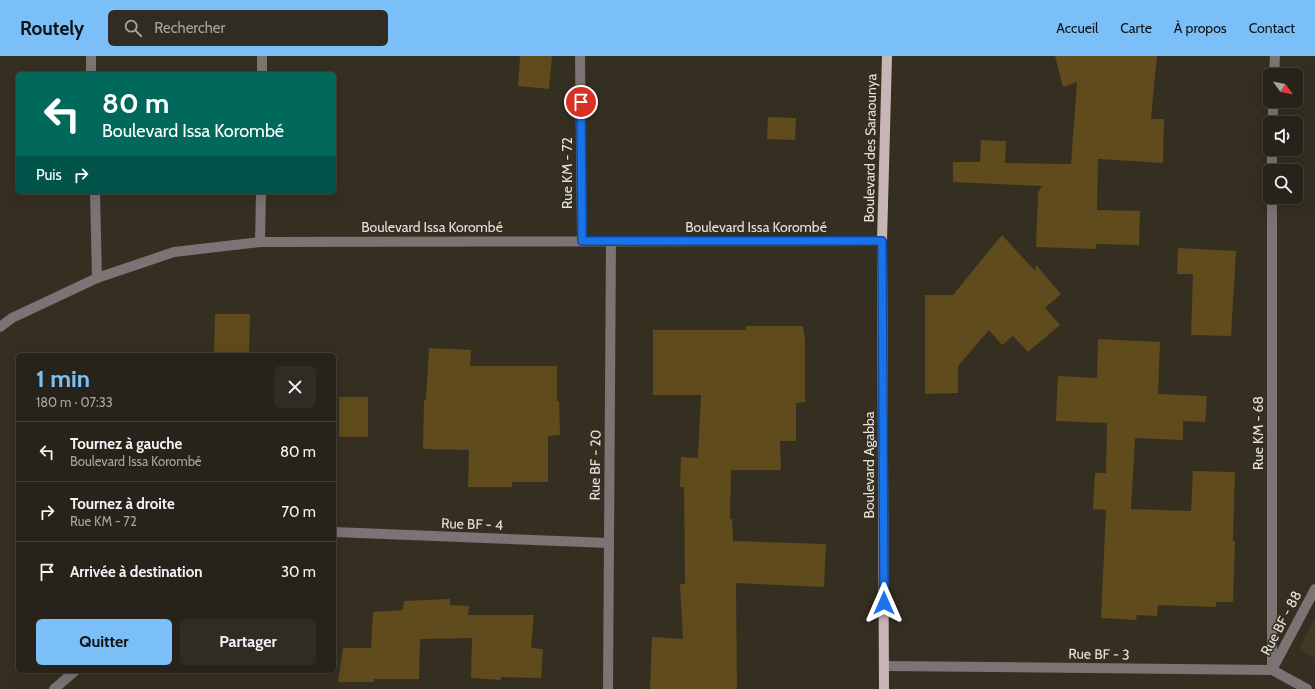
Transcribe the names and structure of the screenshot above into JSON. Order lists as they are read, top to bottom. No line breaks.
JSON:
{"streets":{"main road":["Boulevard des Saraounya","Boulevard Agabba"],"street":["Rue KM - 72","Boulevard Issa Korombé","Rue KM - 68","Rue BF - 20","Rue BF - 4","Rue BF - 88","Rue BF - 3"]},"crossings":[["Boulevard des Saraounya","Boulevard Issa Korombé"],["Boulevard des Saraounya","Boulevard Agabba"],["Rue KM - 72","Boulevard Issa Korombé"],["Boulevard Issa Korombé","Rue BF - 20"],["Boulevard Issa Korombé","Boulevard Agabba"],["Rue KM - 68","Rue BF - 88"],["Rue KM - 68","Rue BF - 3"],["Rue BF - 20","Rue BF - 4"],["Boulevard Agabba","Rue BF - 3"],["Rue BF - 88","Rue BF - 3"]],"north":"bottom right","page":{"header":"Routely","search":"Rechercher","nav":["Accueil","Carte","À propos","Contact"],"turn":["80 m","Boulevard Issa Korombé"],"then":"Puis","heading":["1 min","180 m · 07:33"],"list":[{"name":"Tournez à gauche","note":"Boulevard Issa Korombé","value":"80 m"},{"name":"Tournez à droite","note":"Rue KM - 72","value":"70 m"},{"name":"Arrivée à destination","value":"30 m"}],"buttons":["Quitter","Partager"]}}
